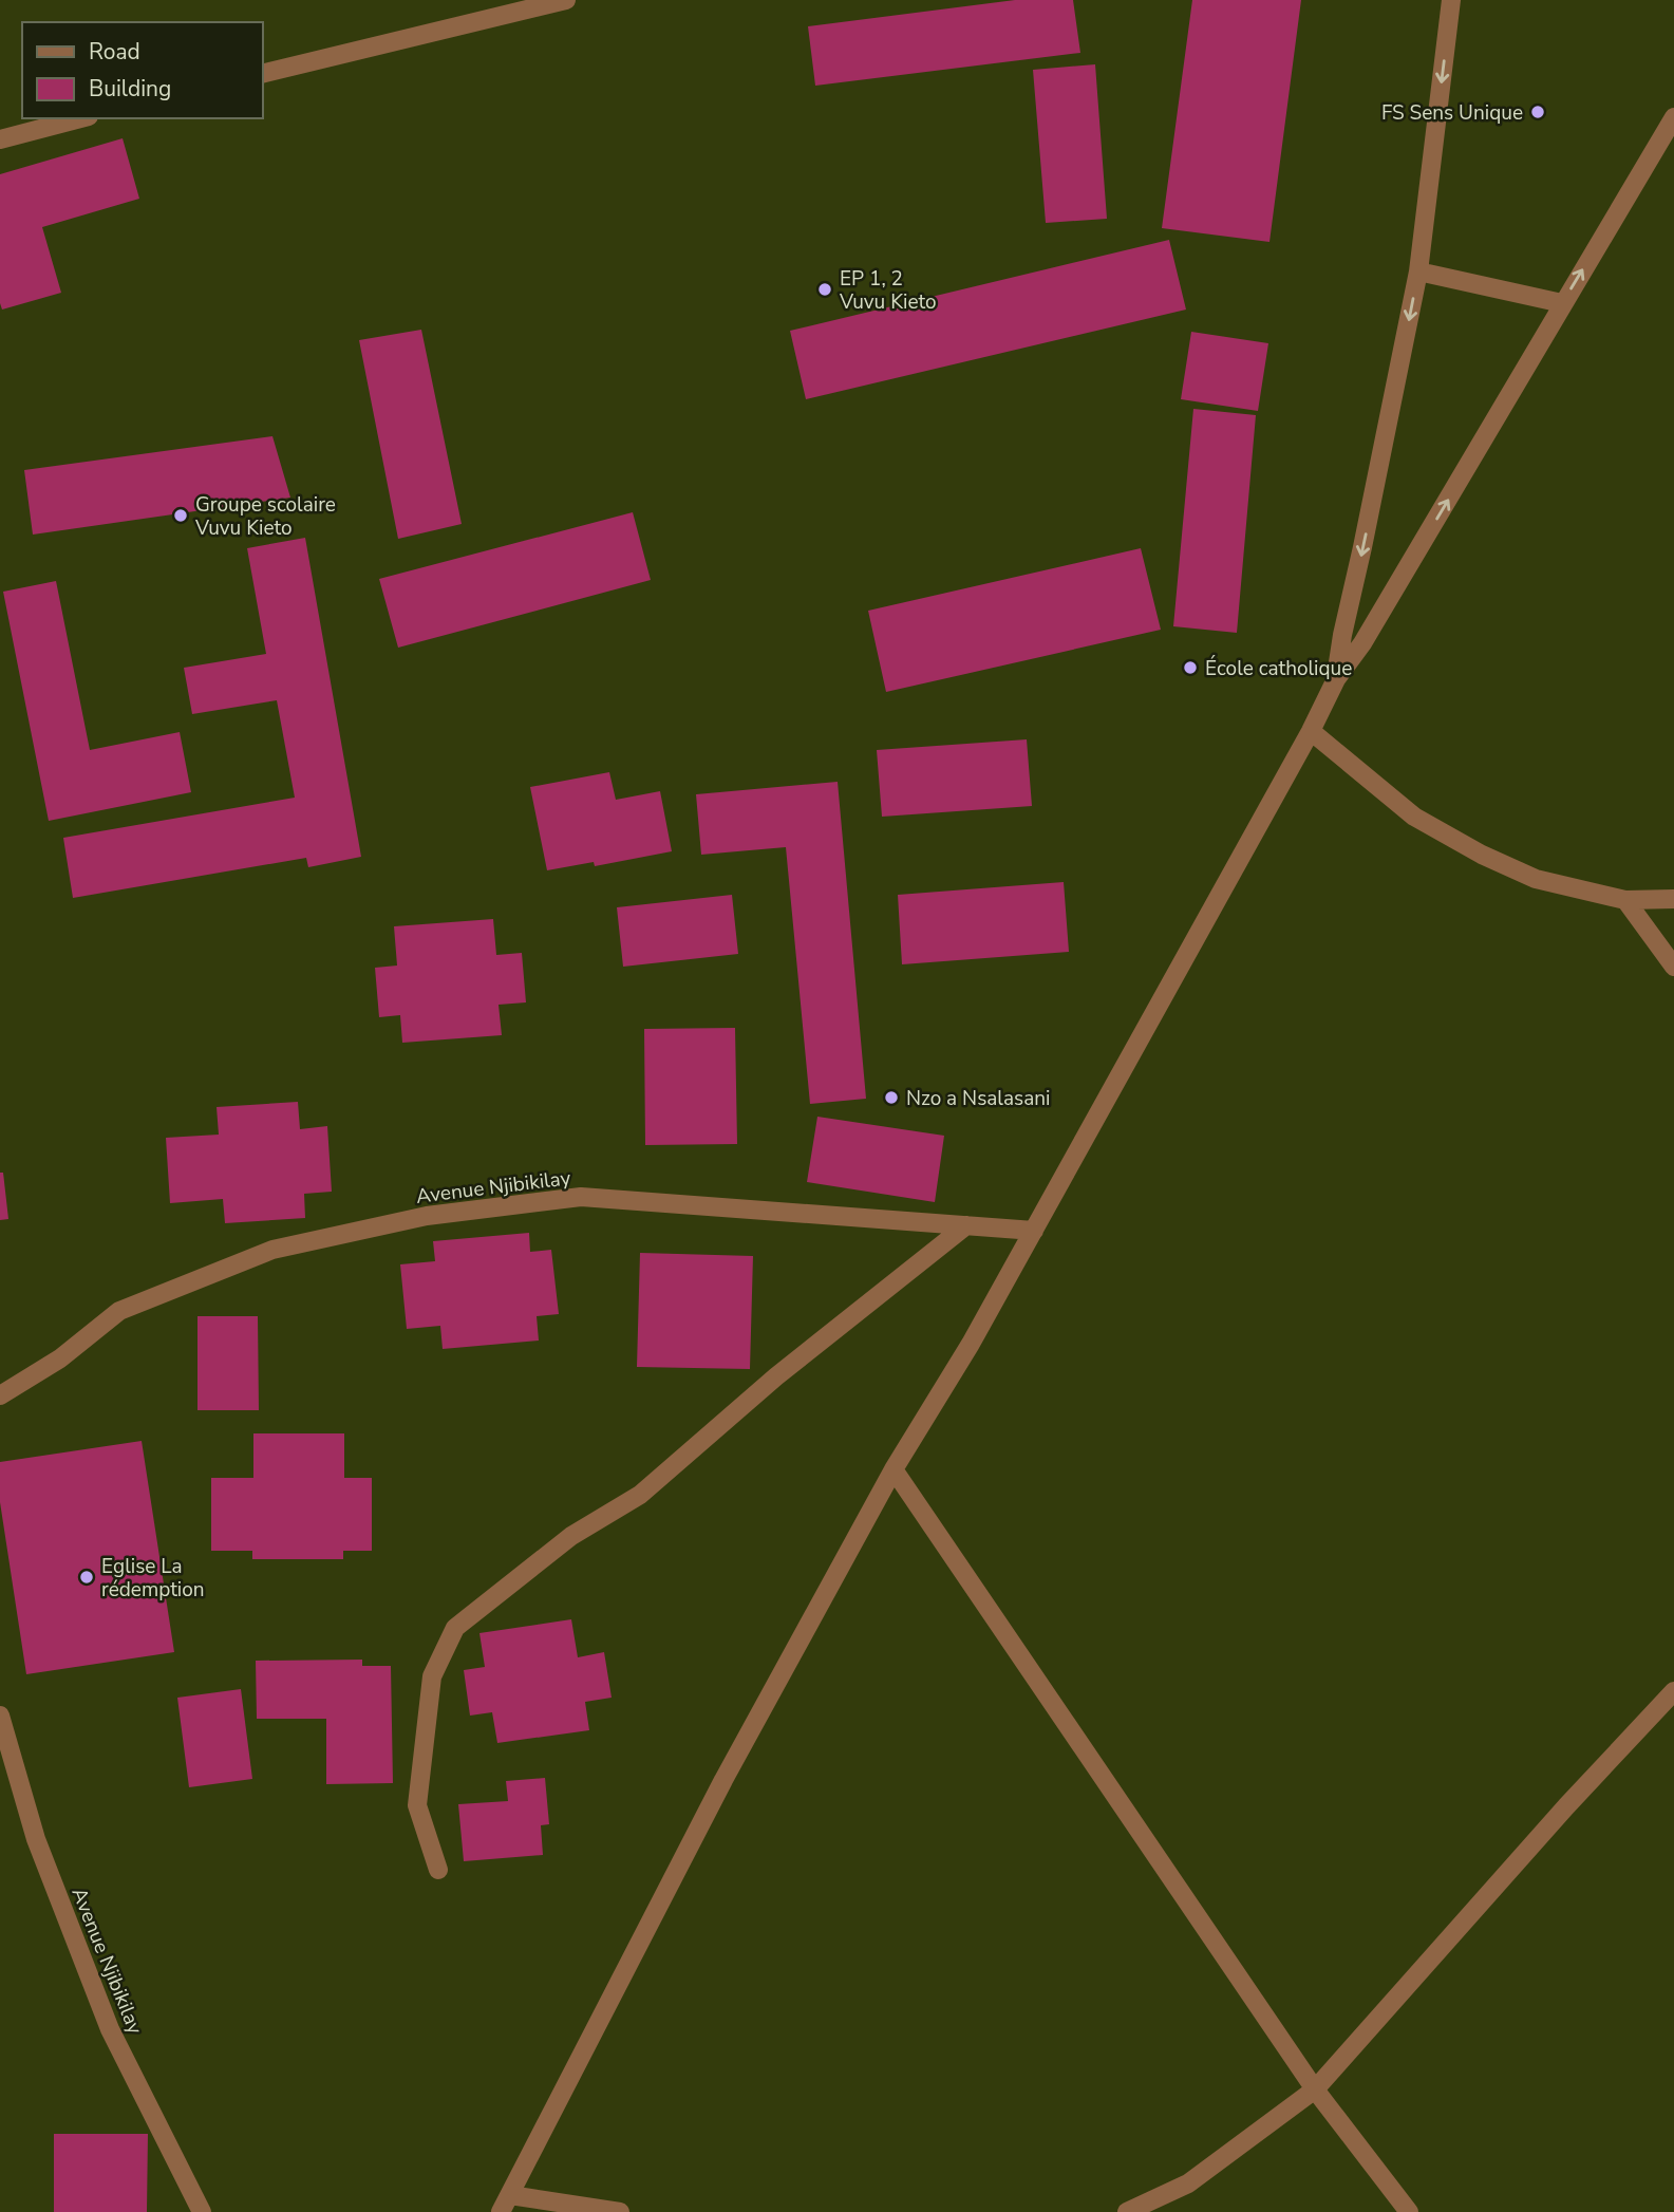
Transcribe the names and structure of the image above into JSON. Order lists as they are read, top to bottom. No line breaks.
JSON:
{"streets":{"street":["Avenue Njibikilay"]},"places":["FS Sens Unique","EP 1, 2 Vuvu Kieto","Groupe scolaire Vuvu Kieto","École catholique","Nzo a Nsalasani","Eglise La rédemption"],"legend":["Road","Building"]}
